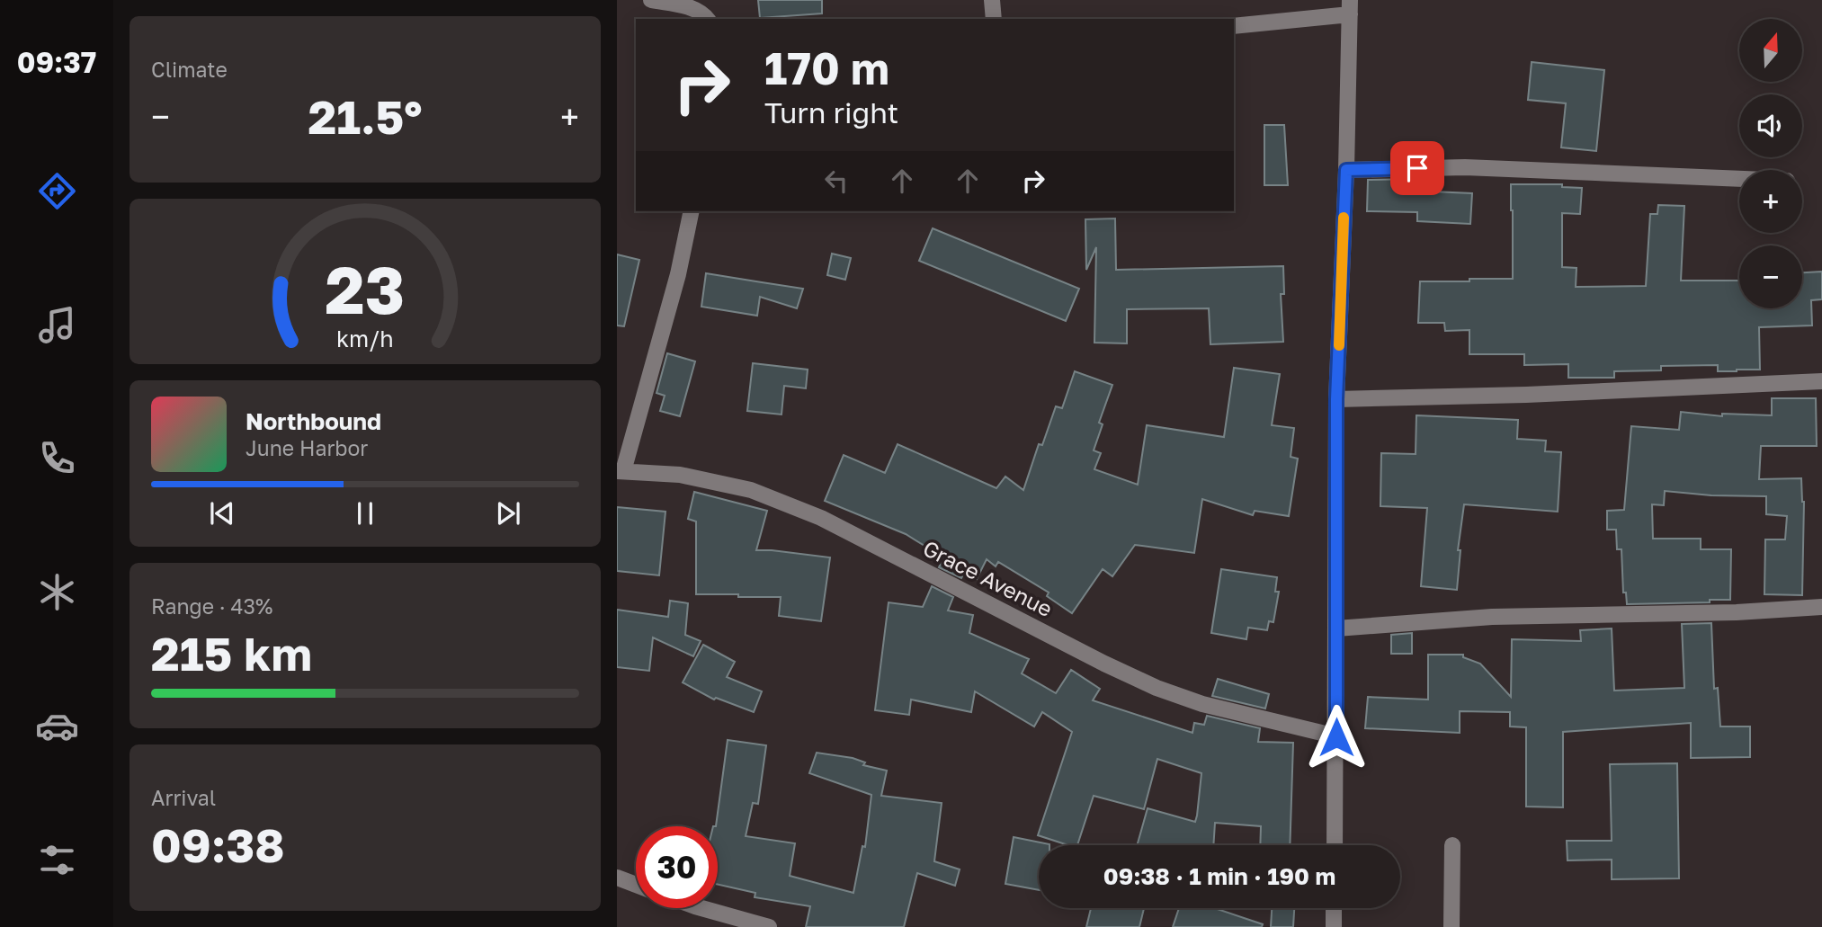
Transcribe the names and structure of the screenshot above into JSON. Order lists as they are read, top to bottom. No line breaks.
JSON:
{"streets":{"street":["Grace Avenue"]},"north":"top","page":{"tabs":"09:37","tile":["Climate",["Range · 43%","215 km"],["Arrival","09:38"]],"map_buttons":["+","−"],"turn":["170 m","Turn right"],"heat":["−","21.5°","+"],"song":["Northbound","June Harbor"],"limit":"30","trip":"09:38 · 1 min · 190 m","gauge":["23","km/h"]}}
